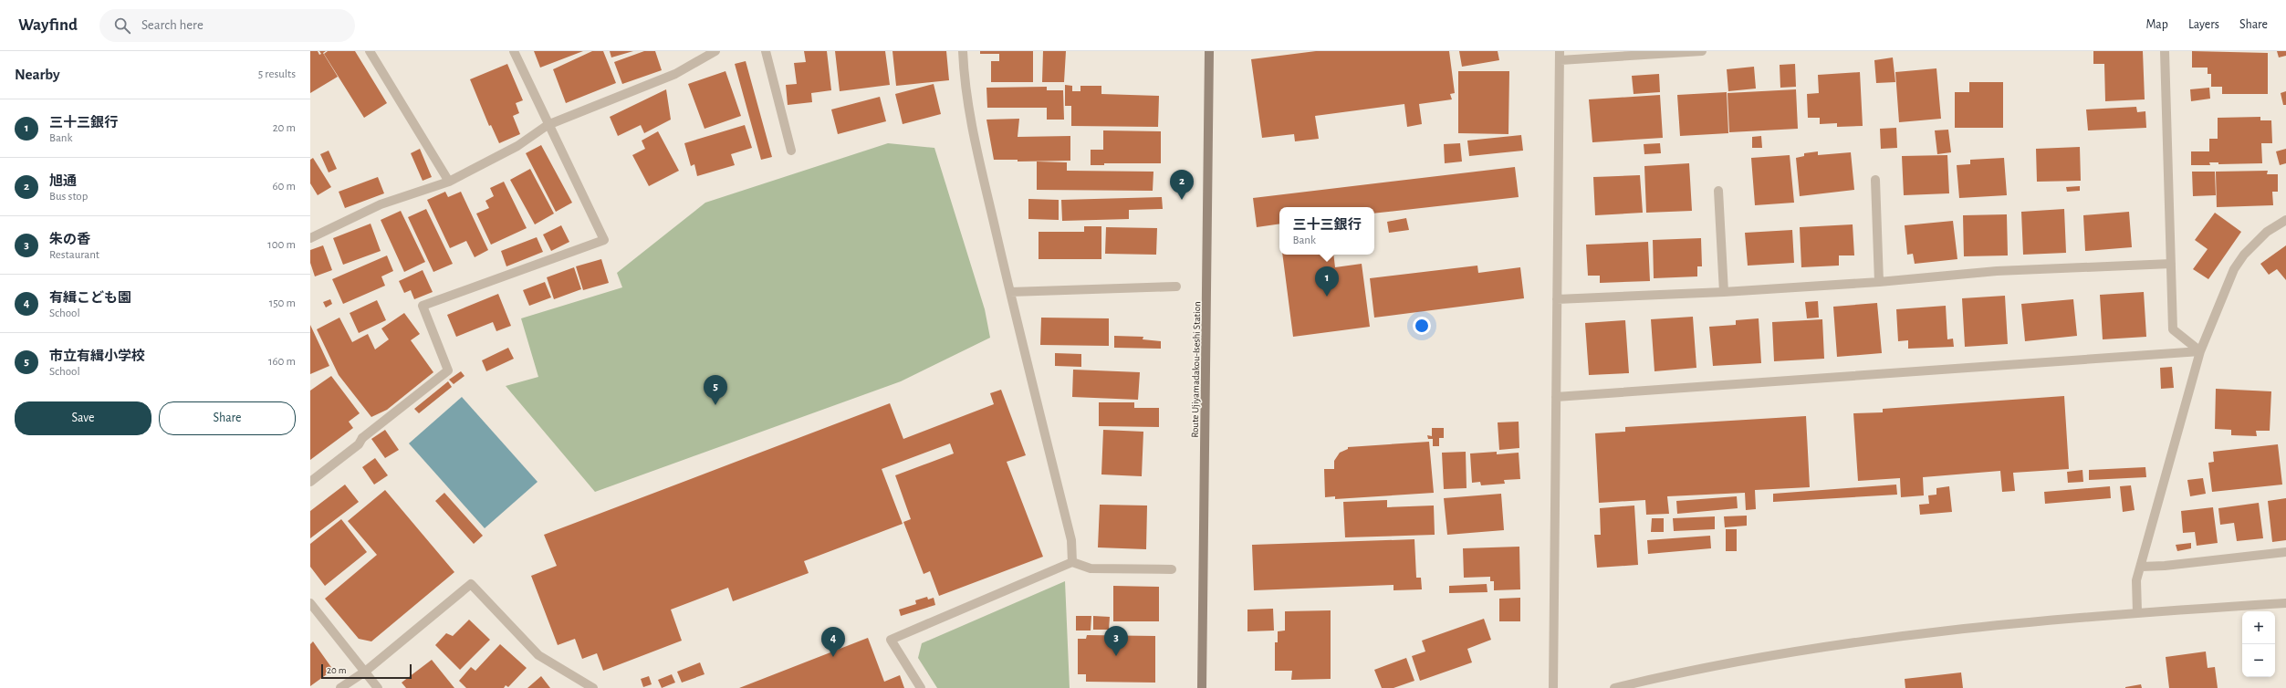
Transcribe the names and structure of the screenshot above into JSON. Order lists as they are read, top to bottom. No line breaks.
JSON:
{"streets":{"main road":["Route Ujiyamadakou-Iseshi Station"]},"scale_bar":"20 m","page":{"header":"Wayfind","search":"Search here","nav":["Map","Layers","Share"],"heading":["Nearby","5 results"],"list":[{"mark":"1","name":"三十三銀行","note":"Bank","value":"20 m"},{"mark":"2","name":"旭通","note":"Bus stop","value":"60 m"},{"mark":"3","name":"朱の香","note":"Restaurant","value":"100 m"},{"mark":"4","name":"有緝こども園","note":"School","value":"150 m"},{"mark":"5","name":"市立有緝小学校","note":"School","value":"160 m"}],"pins":["2","1","5","3","4"],"popup":["三十三銀行","Bank"],"buttons":["Save","Share"],"map_buttons":["+","−"],"scale":"20 m"}}
